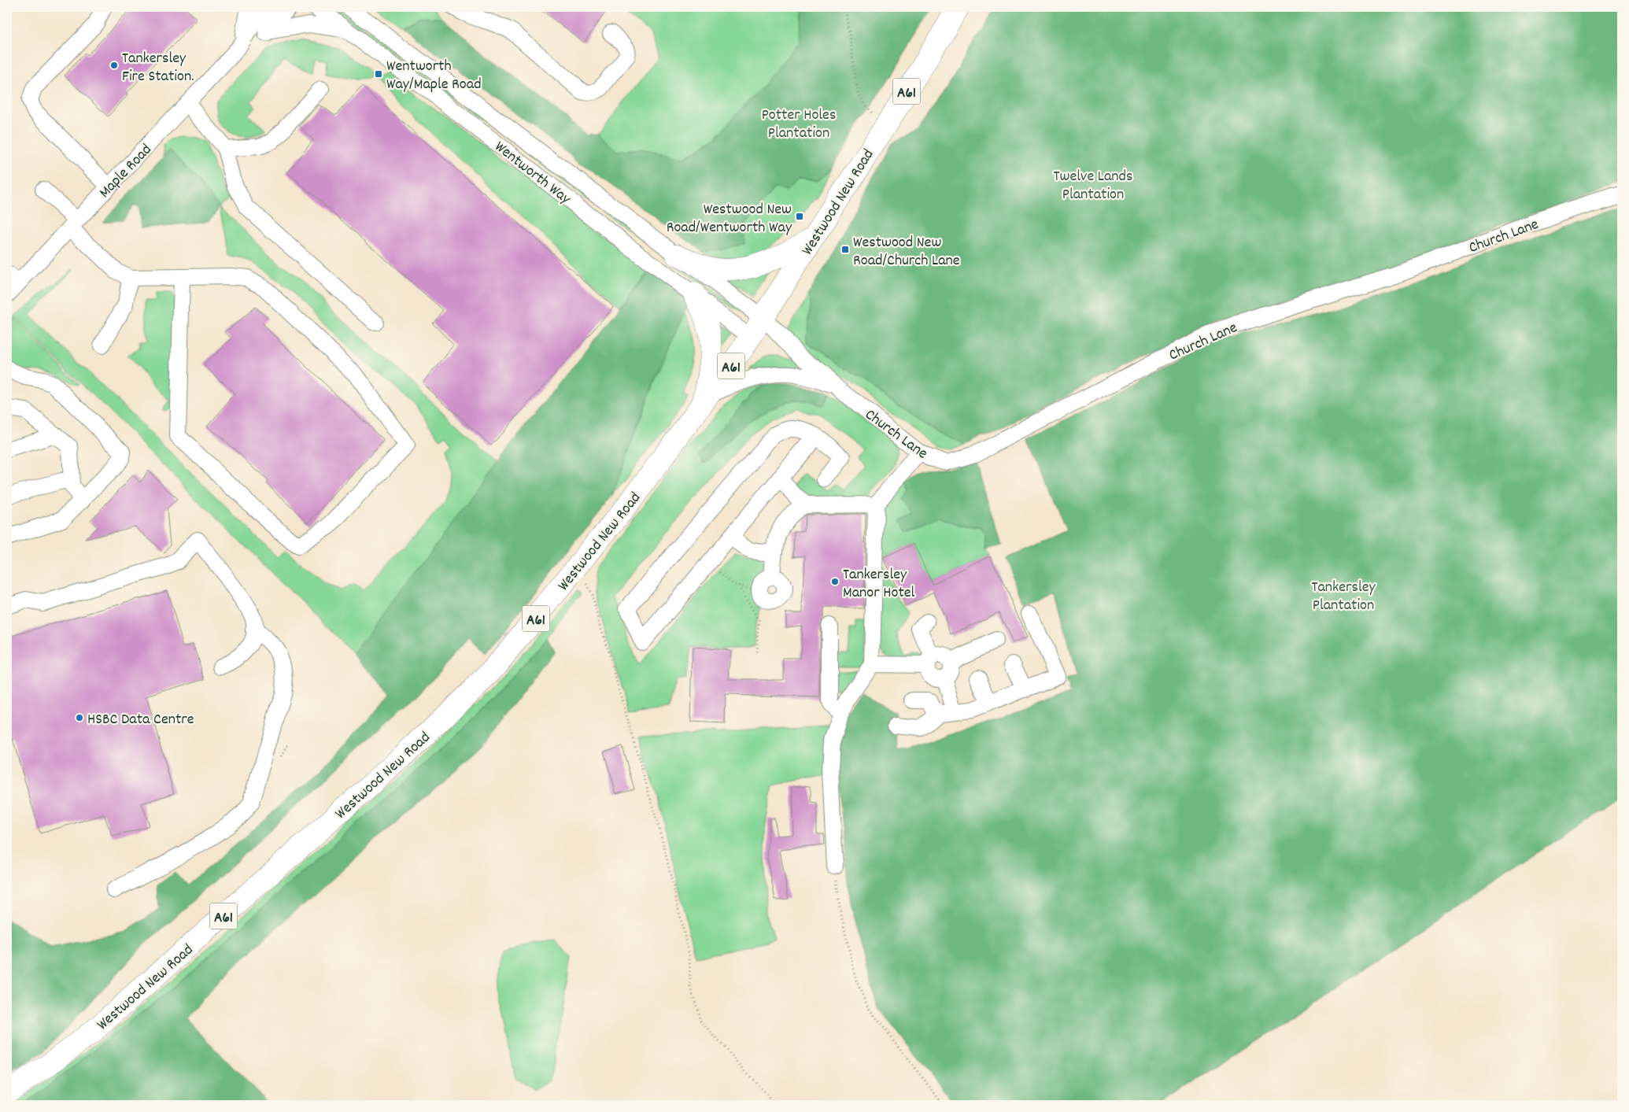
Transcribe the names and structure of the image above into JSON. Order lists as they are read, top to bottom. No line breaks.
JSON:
{"streets":{"highway":["A61","Westwood New Road"],"street":["Maple Road","Wentworth Way","Church Lane"]},"crossings":[["Wentworth Way","Westwood New Road"],["Wentworth Way","Church Lane"],["Westwood New Road","Church Lane"]],"parks":["Potter Holes Plantation","Twelve Lands Plantation","Tankersley Plantation"],"places":{"other":["Tankersley Fire Station.","Tankersley Manor Hotel","HSBC Data Centre"],"transit":["Wentworth Way/Maple Road","Westwood New Road/Wentworth Way","Westwood New Road/Church Lane"]}}
